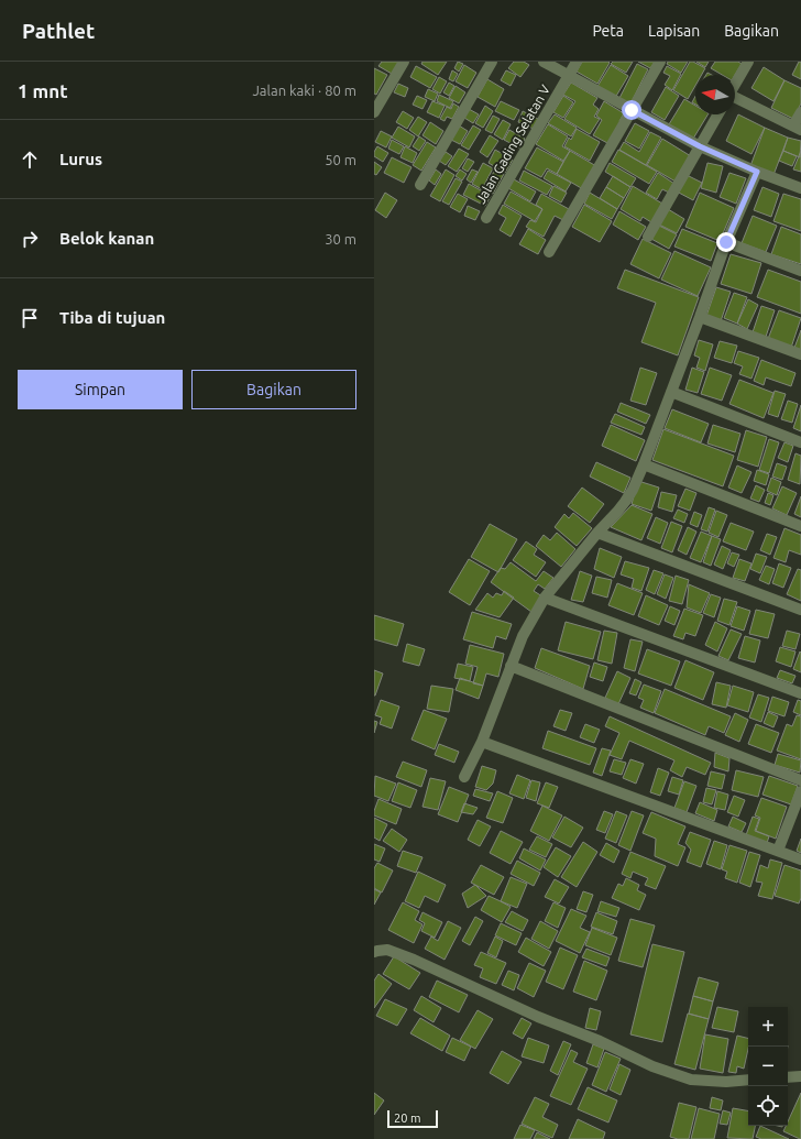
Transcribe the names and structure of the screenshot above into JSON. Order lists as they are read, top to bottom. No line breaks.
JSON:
{"streets":{"street":["Jalan Gading Selatan V"]},"scale_bar":"20 m","north":"left","page":{"header":"Pathlet","nav":["Peta","Lapisan","Bagikan"],"heading":["1 mnt","Jalan kaki · 80 m"],"list":[["Lurus","50 m"],["Belok kanan","30 m"],"Tiba di tujuan"],"buttons":["Simpan","Bagikan"],"map_buttons":["+","−"],"scale":"20 m"}}
